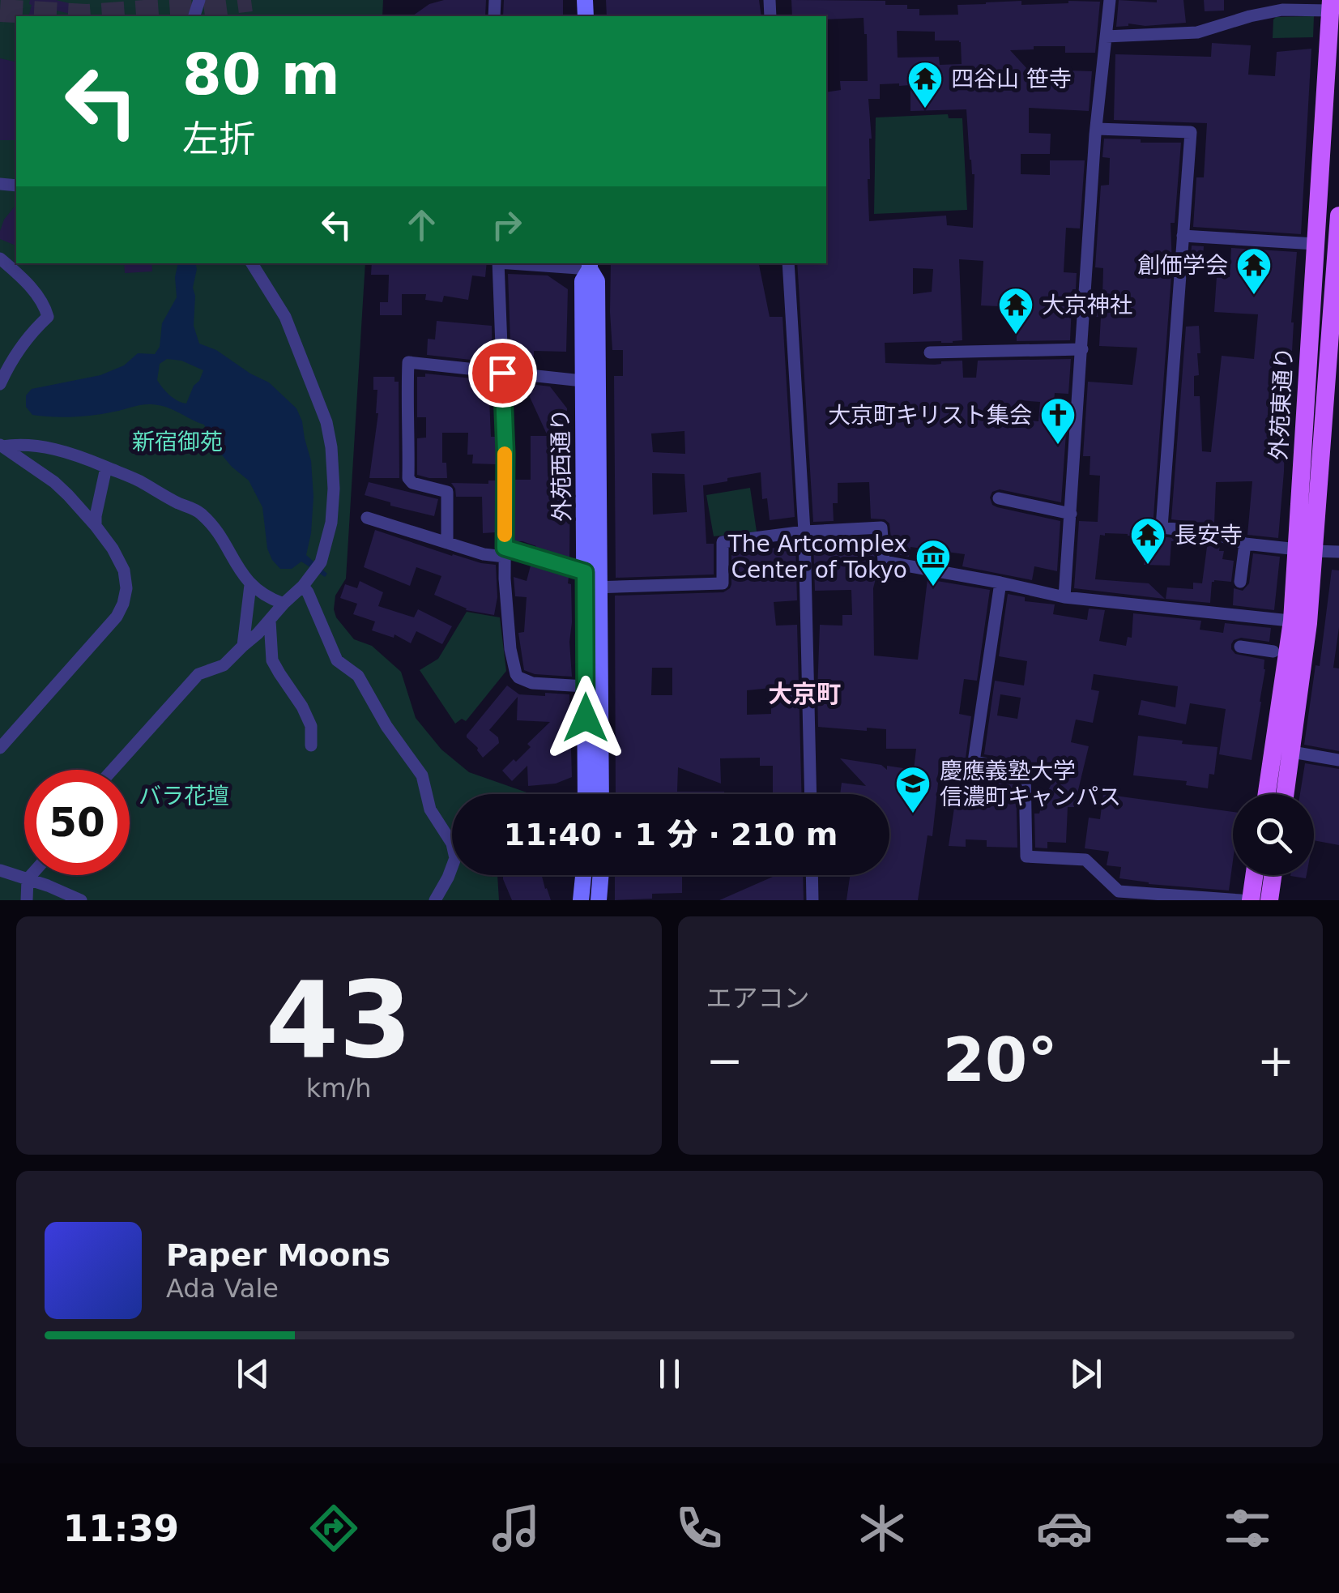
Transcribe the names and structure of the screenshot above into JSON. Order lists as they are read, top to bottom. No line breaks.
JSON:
{"streets":{"main road":["外苑東通り","外苑西通り"]},"districts":["大京町"],"parks":["新宿御苑","バラ花壇"],"places":{"temple":["四谷山 笹寺","創価学会","大京神社","長安寺"],"church":["大京町キリスト集会"],"museum":["The Artcomplex Center of Tokyo"],"school or university":["慶應義塾大学 信濃町キャンパス"]},"page":{"turn":["80 m","左折"],"limit":"50","trip":"11:40 · 1 分 · 210 m","tile":[["43","km/h"],"エアコン"],"heat":["−","20°","+"],"song":["Paper Moons","Ada Vale"],"tabs":"11:39"}}
